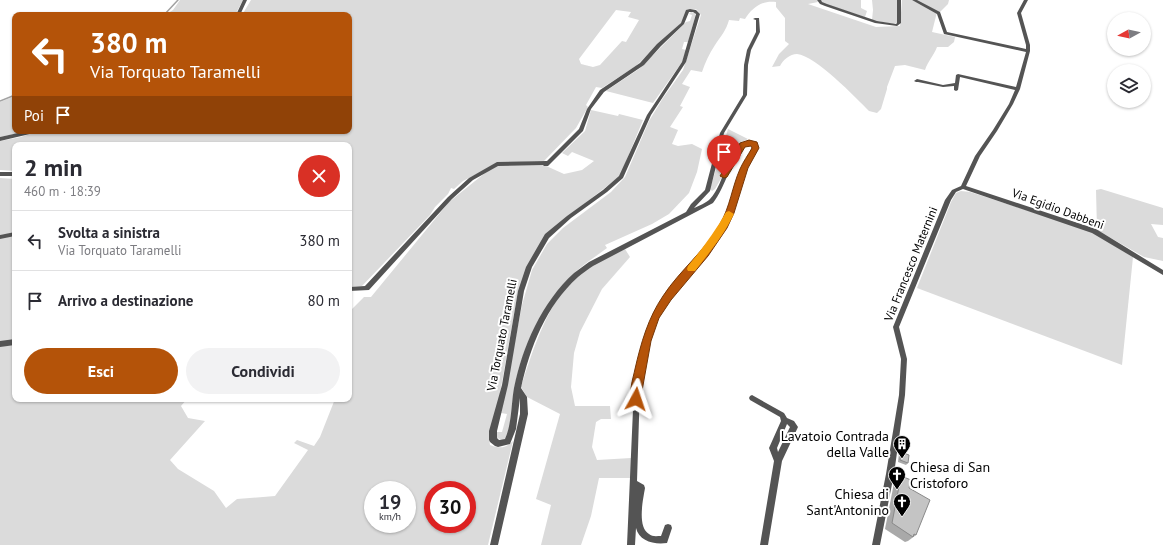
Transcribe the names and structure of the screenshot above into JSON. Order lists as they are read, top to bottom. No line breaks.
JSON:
{"streets":{"street":["Via Egidio Dabbeni","Via Francesco Maternini","Via Torquato Taramelli"]},"crossings":[["Via Egidio Dabbeni","Via Francesco Maternini"]],"places":{"building":["Lavatoio Contrada della Valle"],"church":["Chiesa di San Cristoforo","Chiesa di Sant'Antonino"]},"north":"left","page":{"turn":["380 m","Via Torquato Taramelli"],"then":"Poi","heading":["2 min","460 m · 18:39"],"list":[{"name":"Svolta a sinistra","note":"Via Torquato Taramelli","value":"380 m"},{"name":"Arrivo a destinazione","value":"80 m"}],"buttons":["Esci","Condividi"],"speed":"19 km/h","limit":"30"}}
